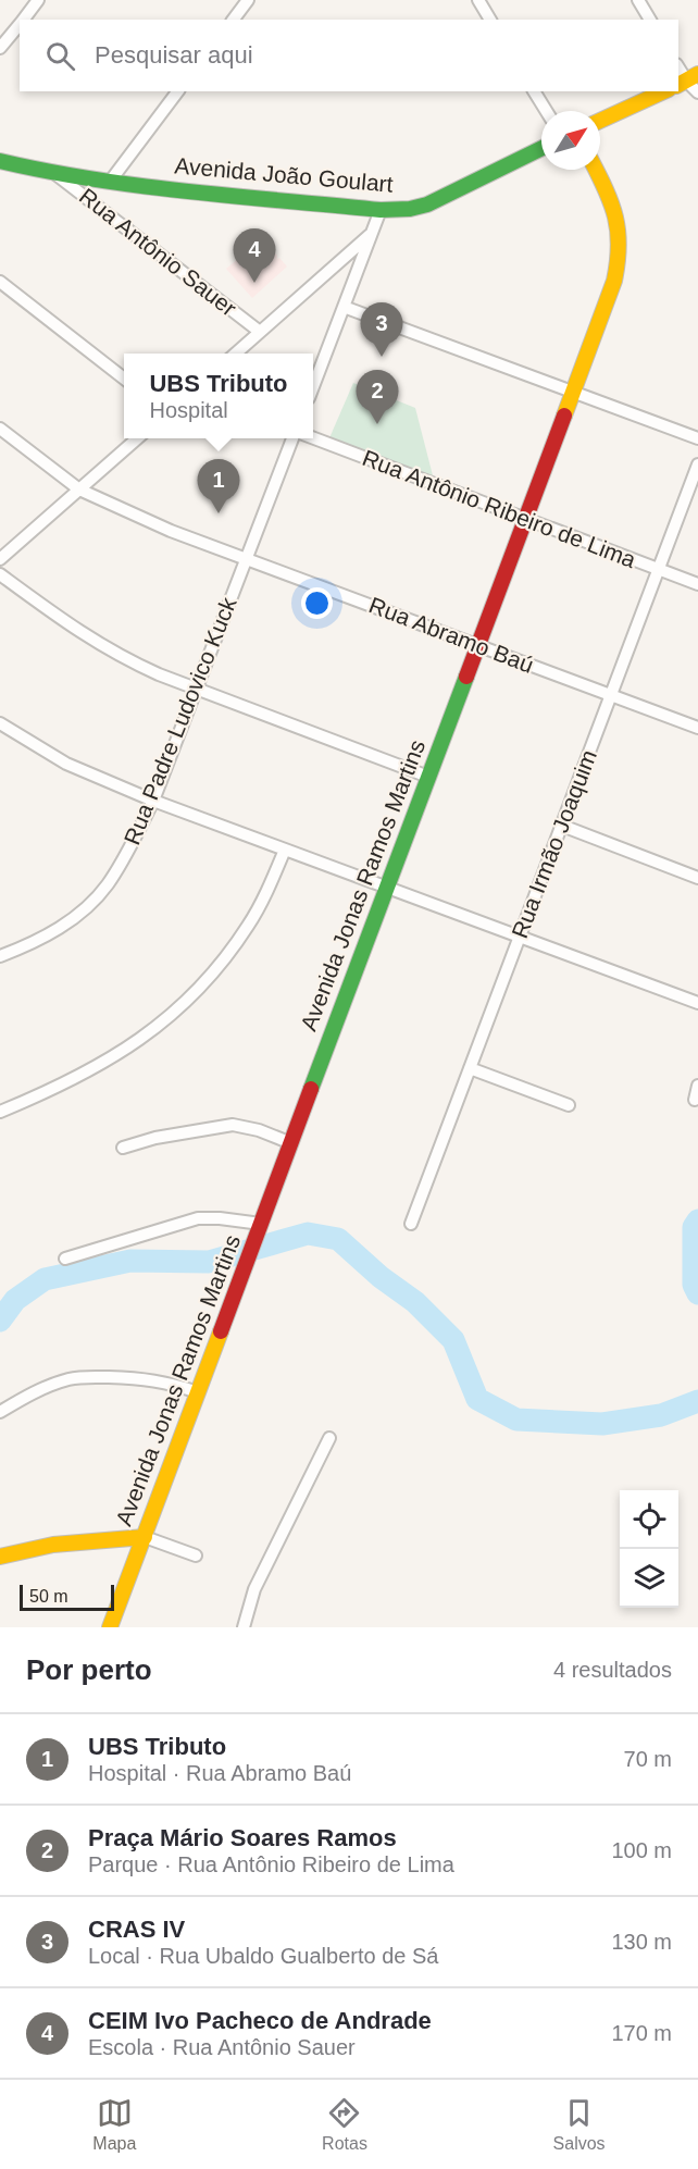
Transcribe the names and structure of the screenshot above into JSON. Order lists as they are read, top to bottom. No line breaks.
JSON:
{"streets":{"main road":["Avenida João Goulart","Avenida Jonas Ramos Martins"],"street":["Rua Antônio Sauer","Rua Antônio Ribeiro de Lima","Rua Abramo Baú","Rua Padre Ludovico Kuck","Rua Irmão Joaquim"]},"crossings":[["Avenida João Goulart","Rua Antônio Sauer"],["Rua Antônio Ribeiro de Lima","Rua Irmão Joaquim"],["Rua Antônio Ribeiro de Lima","Avenida Jonas Ramos Martins"],["Rua Abramo Baú","Rua Padre Ludovico Kuck"],["Rua Abramo Baú","Rua Irmão Joaquim"],["Rua Abramo Baú","Avenida Jonas Ramos Martins"]],"scale_bar":"50 m","north":"top right","page":{"search":"Pesquisar aqui","pins":["4","3","2","1"],"popup":["UBS Tributo","Hospital"],"scale":"50 m","heading":["Por perto","4 resultados"],"list":[{"mark":"1","name":"UBS Tributo","note":"Hospital · Rua Abramo Baú","value":"70 m"},{"mark":"2","name":"Praça Mário Soares Ramos","note":"Parque · Rua Antônio Ribeiro de Lima","value":"100 m"},{"mark":"3","name":"CRAS IV","note":"Local · Rua Ubaldo Gualberto de Sá","value":"130 m"},{"mark":"4","name":"CEIM Ivo Pacheco de Andrade","note":"Escola · Rua Antônio Sauer","value":"170 m"}],"nav":["Mapa","Rotas","Salvos"]}}
